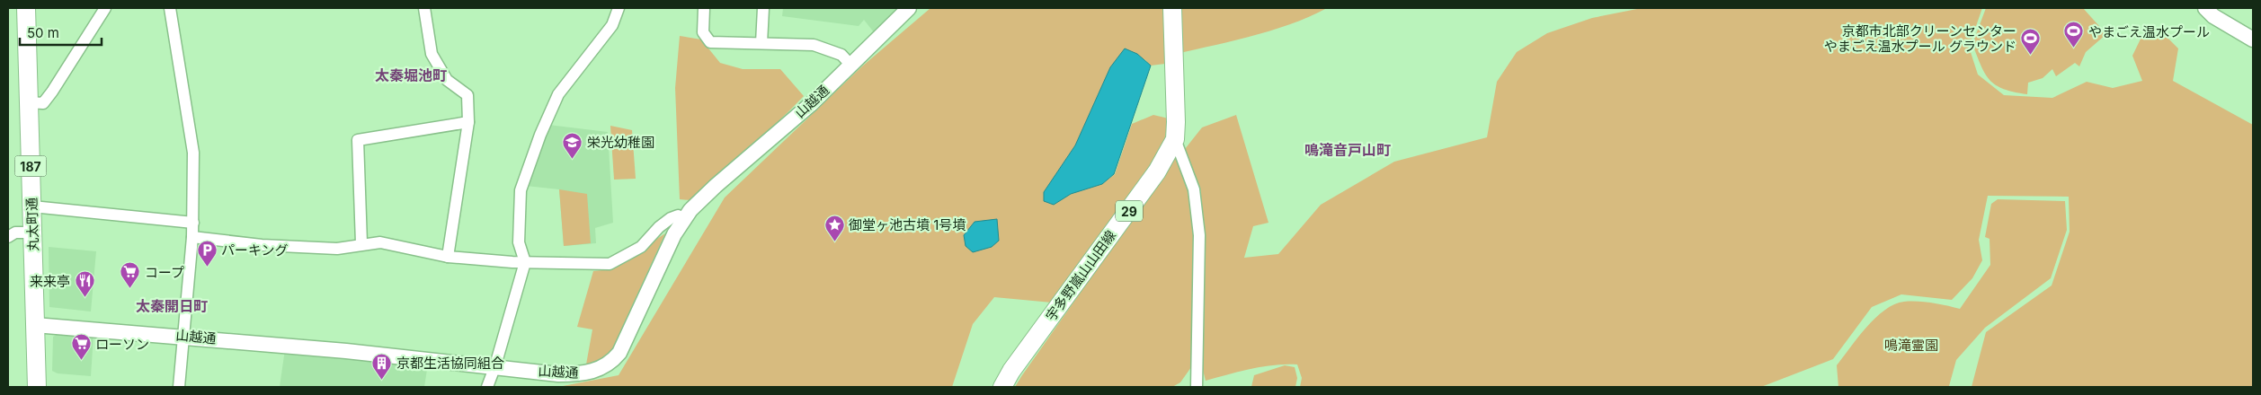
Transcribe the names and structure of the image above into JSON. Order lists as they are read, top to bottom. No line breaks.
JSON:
{"streets":{"main road":["187","29","丸太町通","宇多野嵐山山田線"],"street":["山越通"]},"crossings":[["山越通","丸太町通"]],"districts":["太秦堀池町","鳴滝音戸山町","太秦開日町"],"parks":["鳴滝霊園"],"places":{"sports":["やまごえ温水プール","京都市北部クリーンセンター やまごえ温水プール グラウンド"],"school or university":["栄光幼稚園"],"place":["御堂ヶ池古墳 1号墳"],"parking":["パーキング"],"supermarket":["コープ","ローソン"],"restaurant":["来来亭"],"building":["京都生活協同組合"]},"scale_bar":"50 m"}
